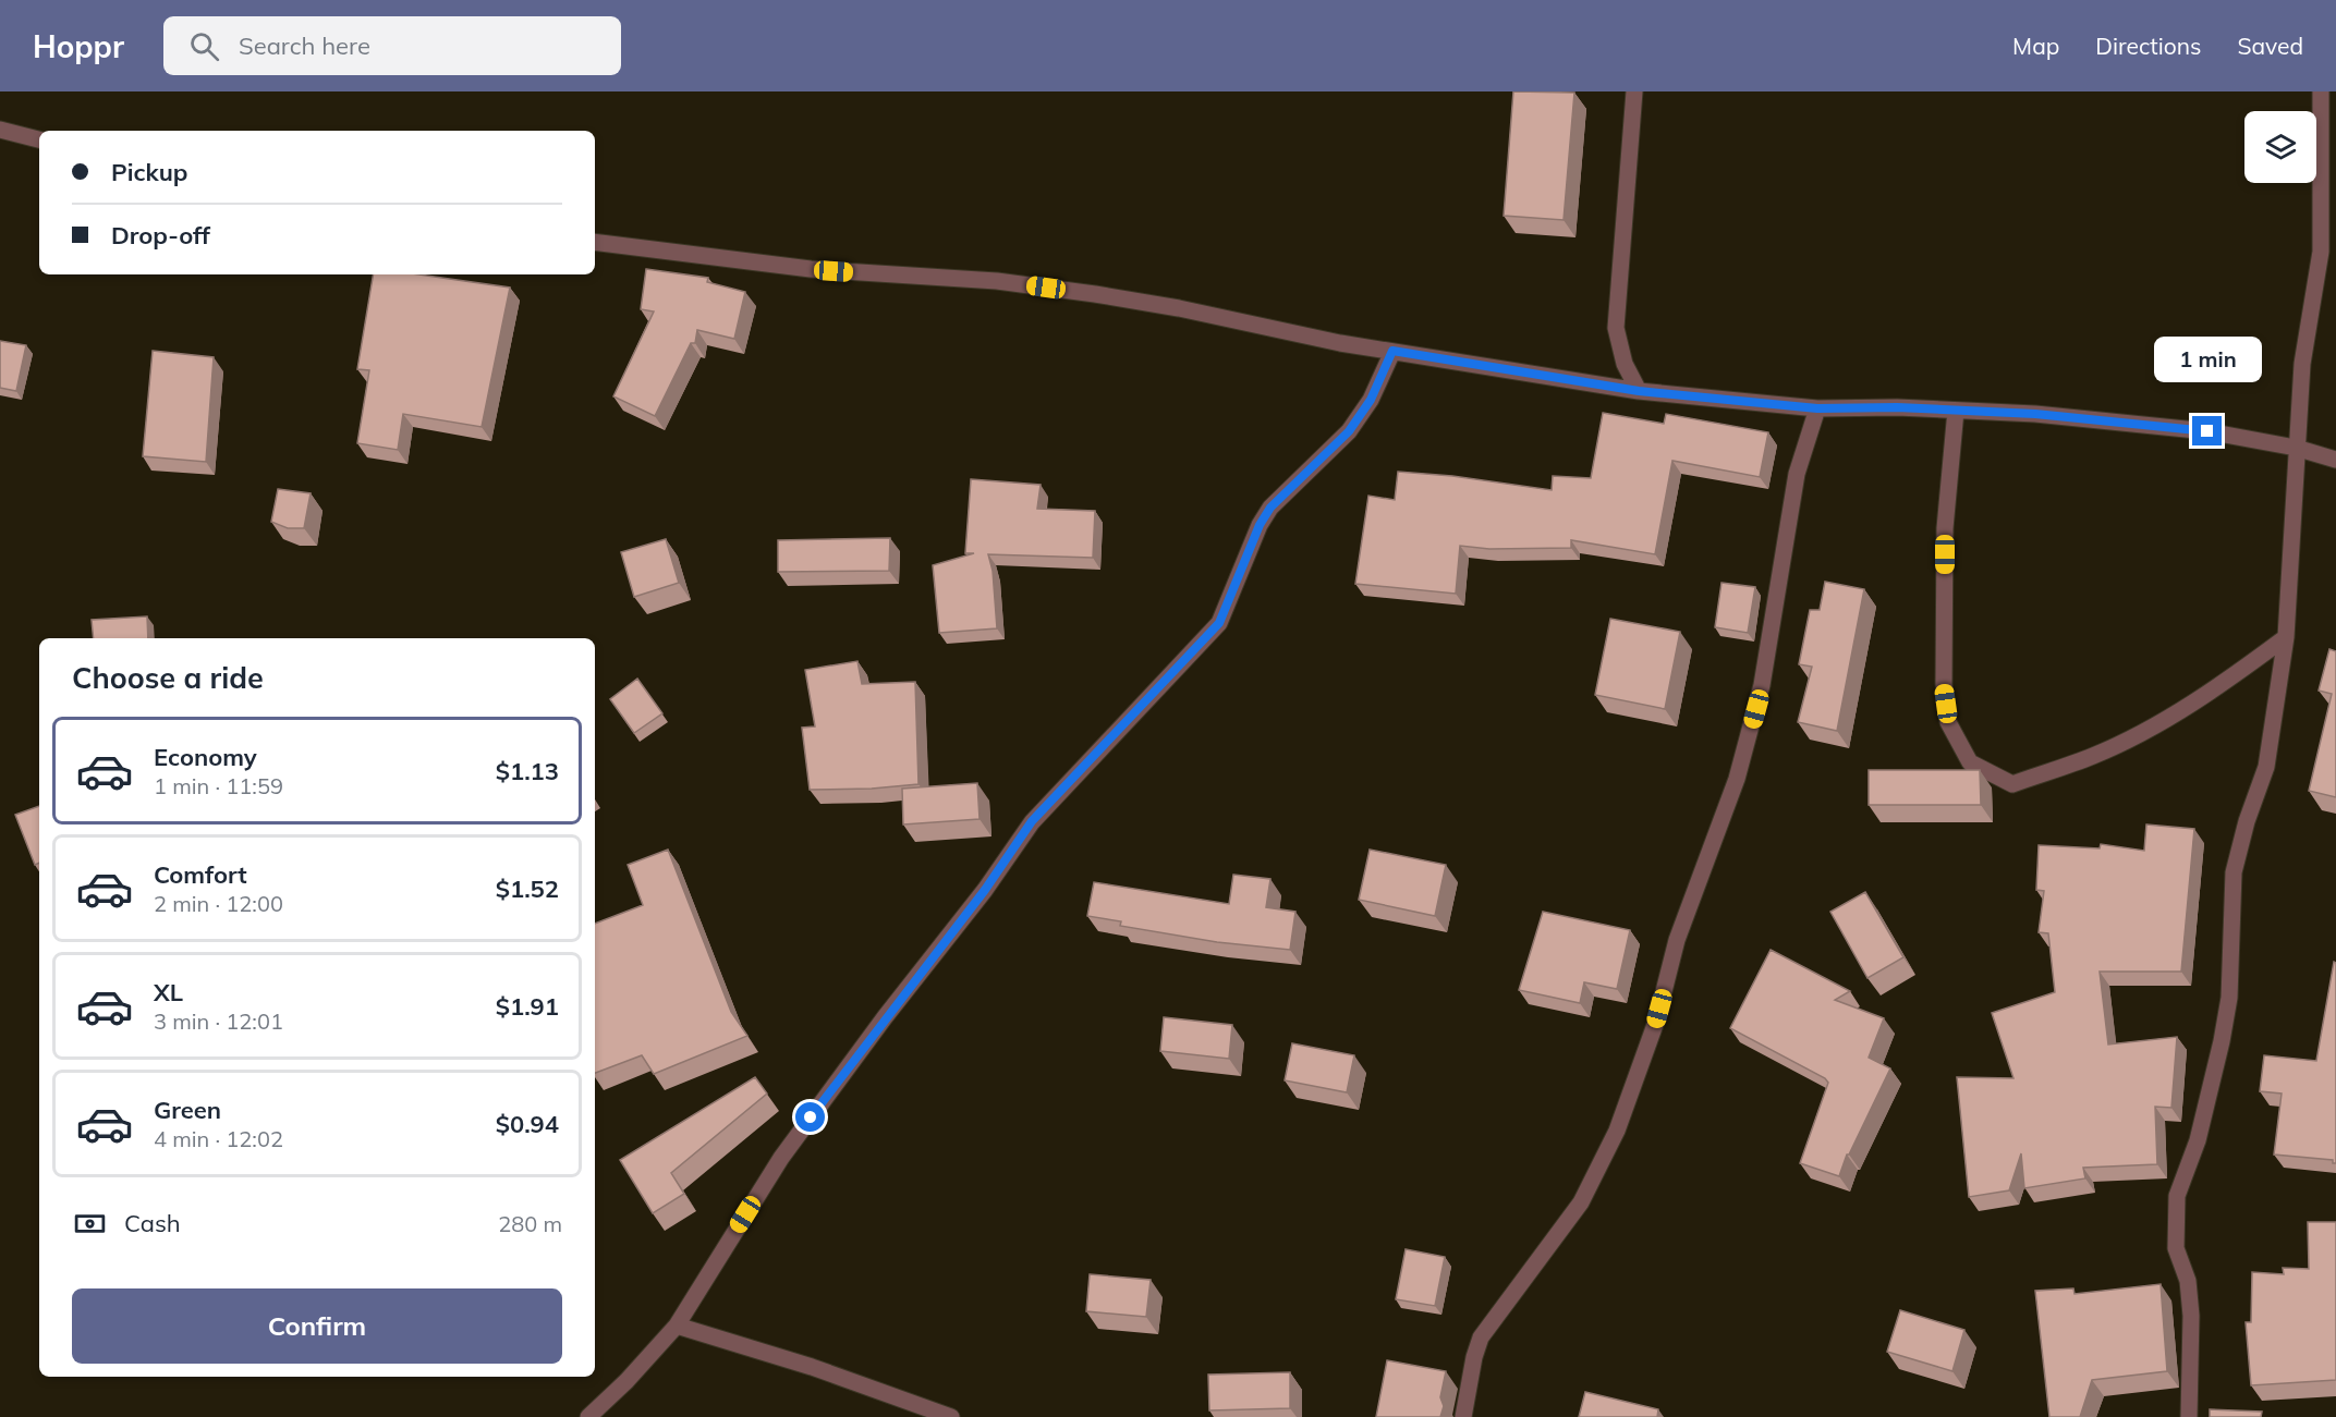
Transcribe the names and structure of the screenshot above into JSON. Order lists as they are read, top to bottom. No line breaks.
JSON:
{"page":{"header":"Hoppr","search":"Search here","nav":["Map","Directions","Saved"],"banner":["Pickup","Drop-off"],"bubble":"1 min","heading":"Choose a ride","list":[{"name":"Economy","note":"1 min · 11:59","value":"$1.13"},{"name":"Comfort","note":"2 min · 12:00","value":"$1.52"},{"name":"XL","note":"3 min · 12:01","value":"$1.91"},{"name":"Green","note":"4 min · 12:02","value":"$0.94"}],"pay":["Cash","280 m"],"buttons":"Confirm"}}
